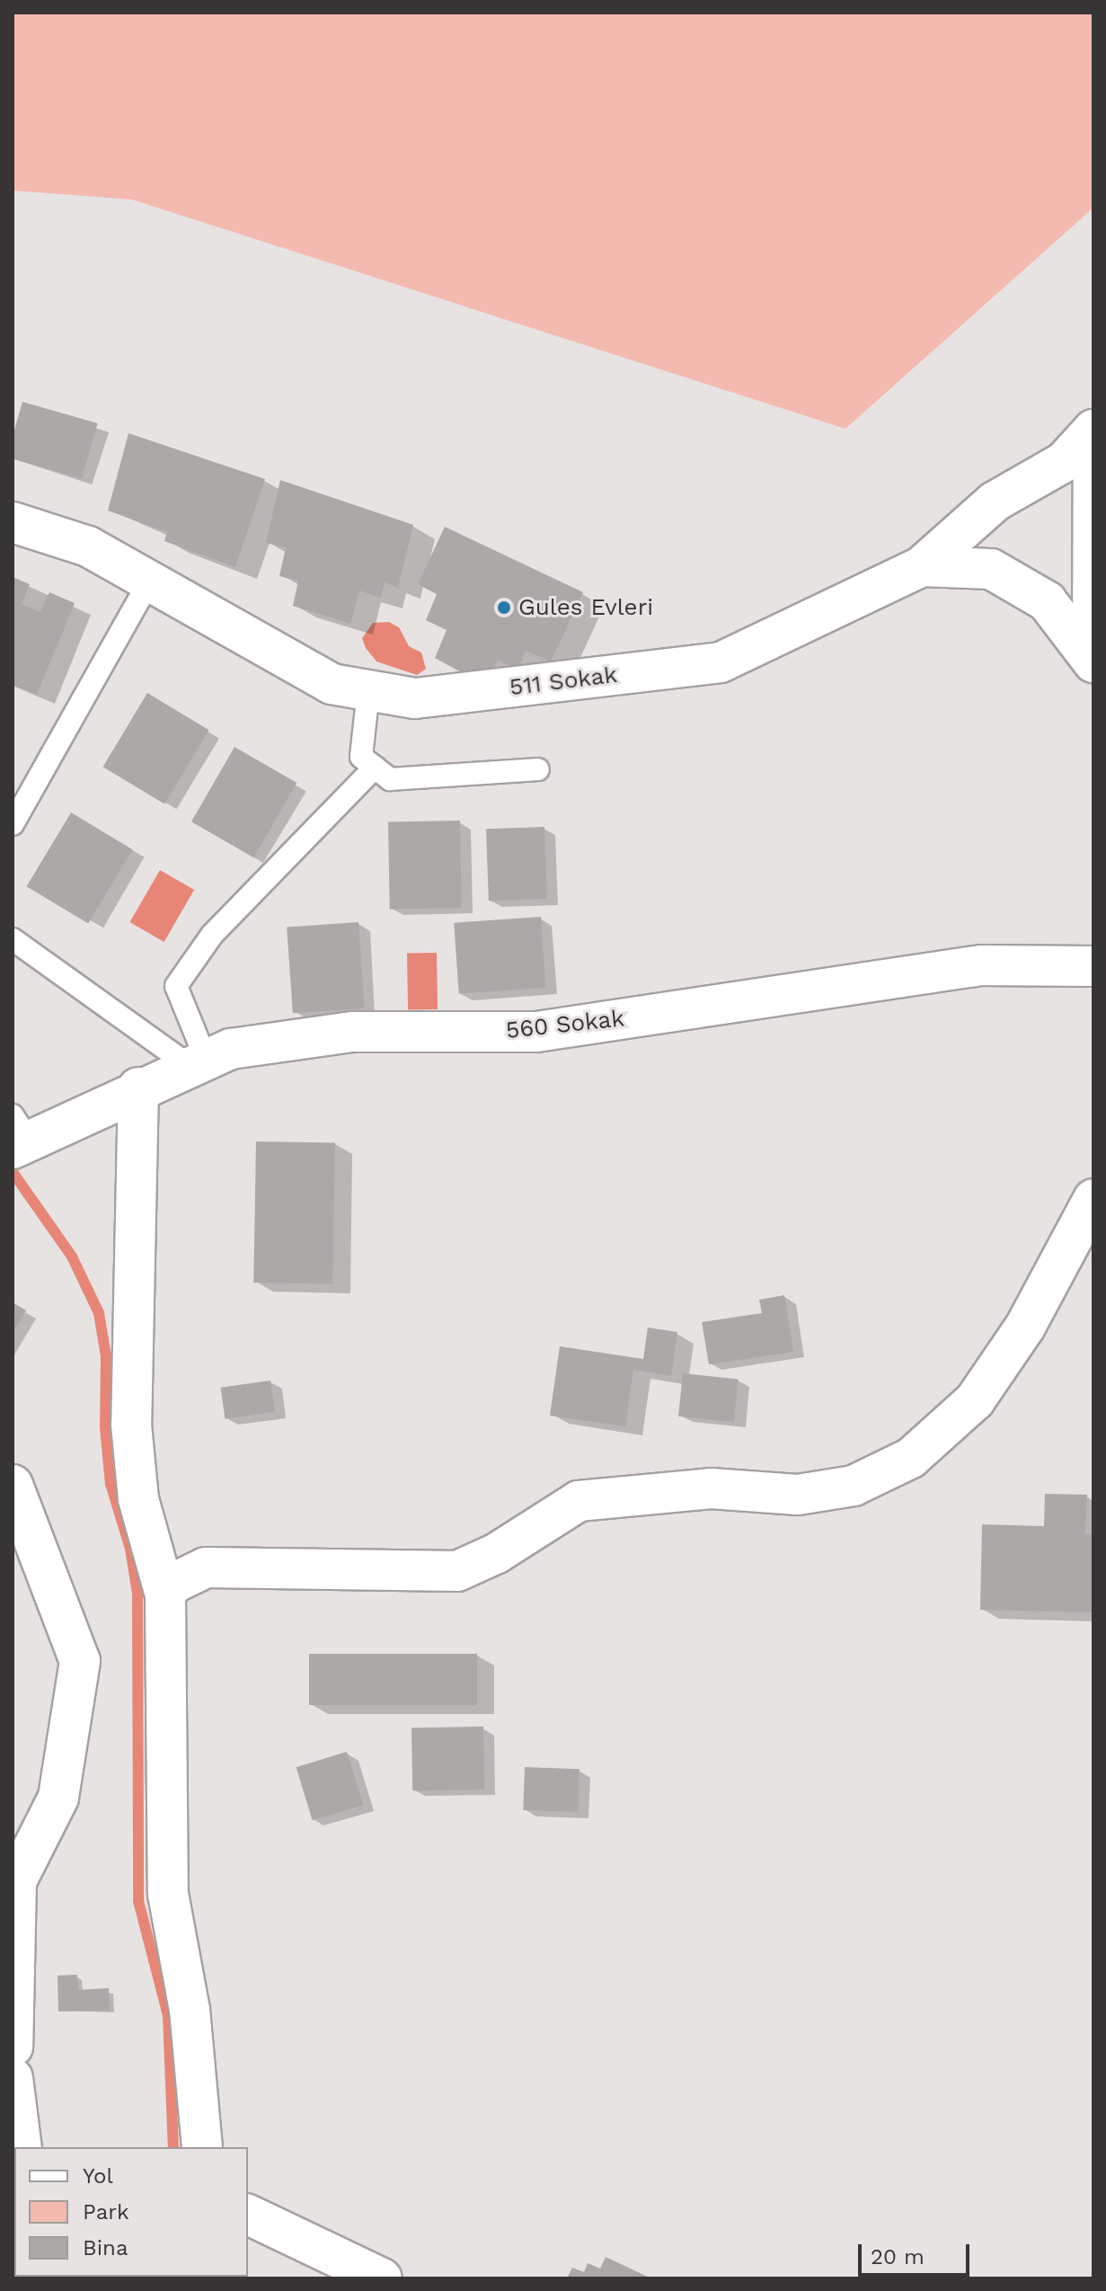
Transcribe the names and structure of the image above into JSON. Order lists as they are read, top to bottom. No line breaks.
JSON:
{"streets":{"street":["511 Sokak","560 Sokak"]},"places":["Gules Evleri"],"legend":["Yol","Park","Bina"],"scale_bar":"20 m"}
